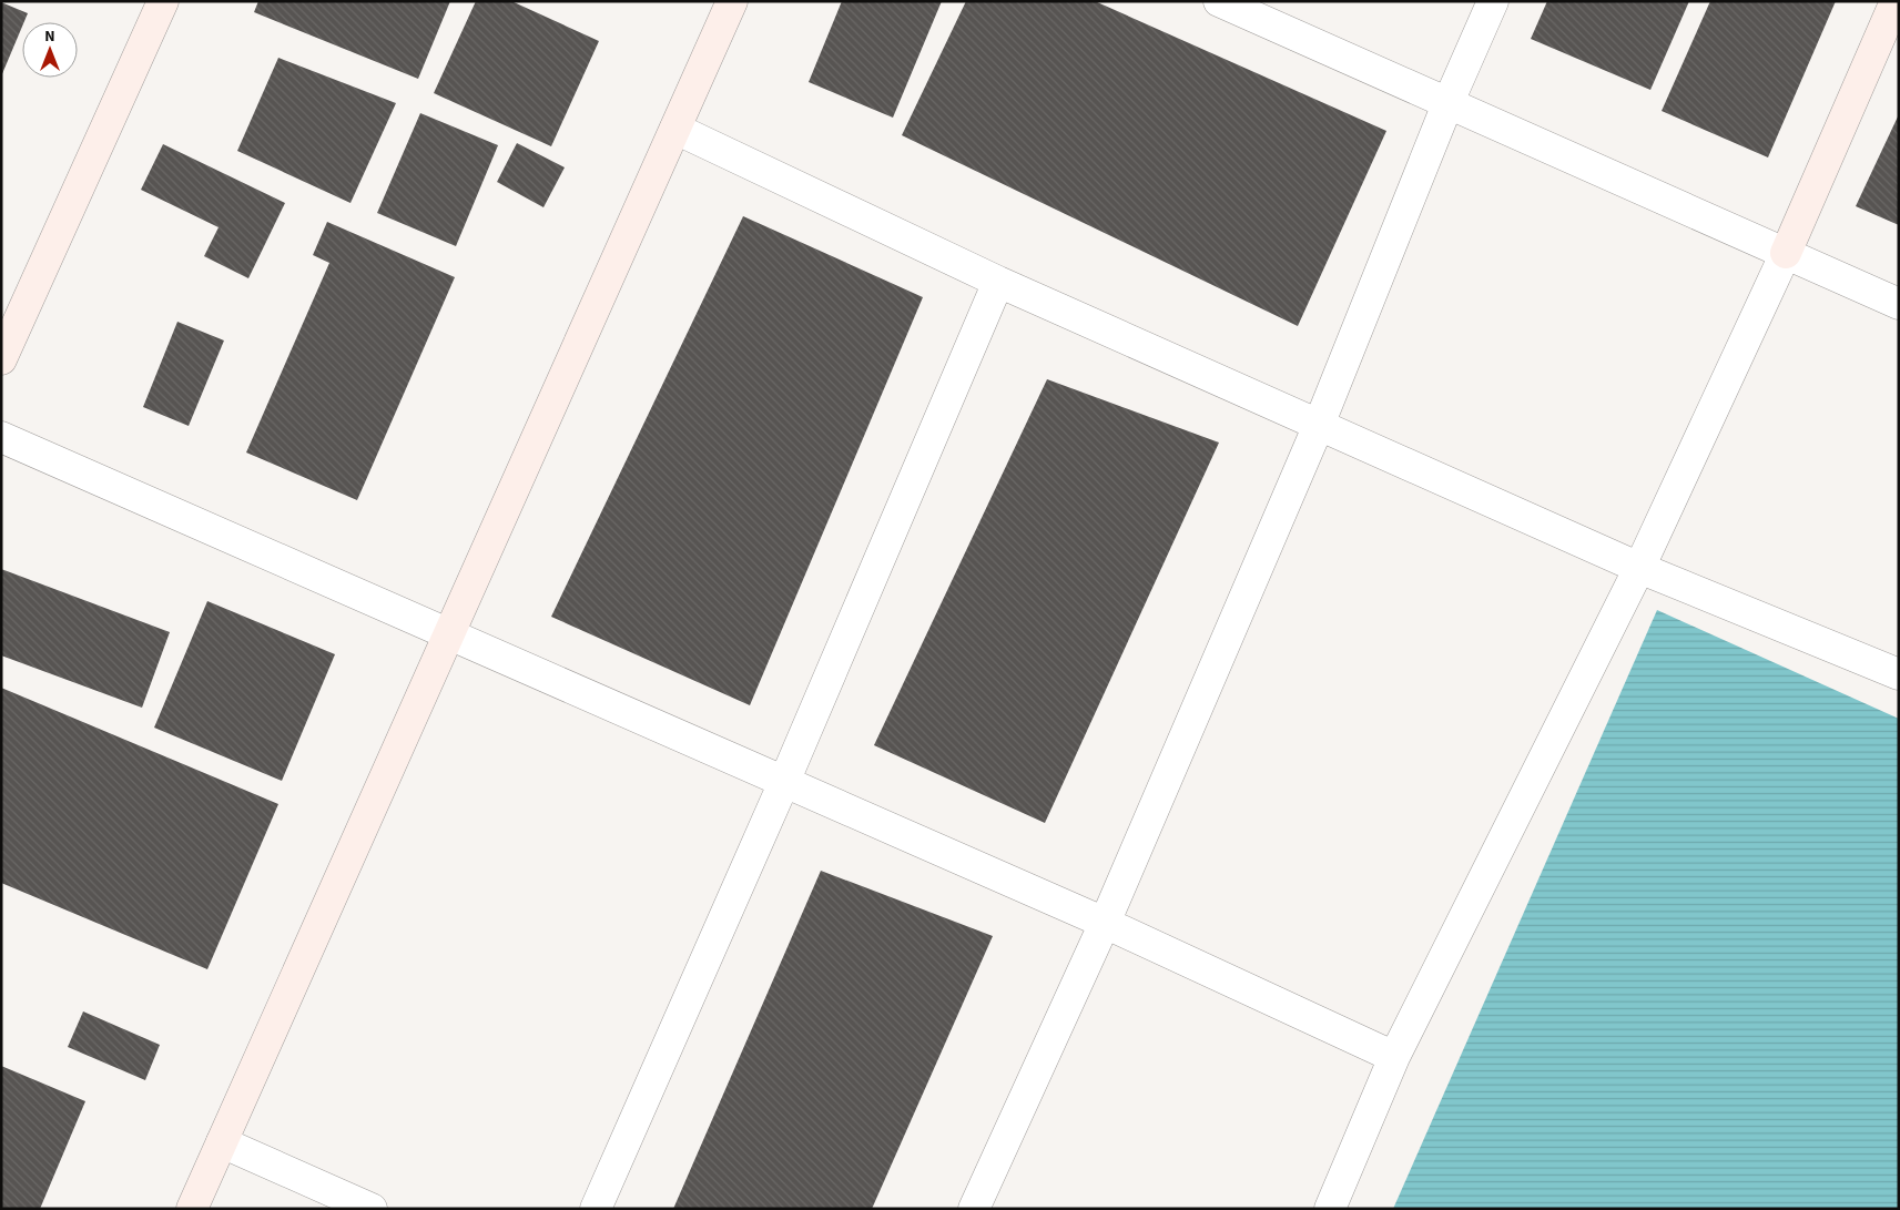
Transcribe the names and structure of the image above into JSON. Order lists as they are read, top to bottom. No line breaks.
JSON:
{"north":"top"}
